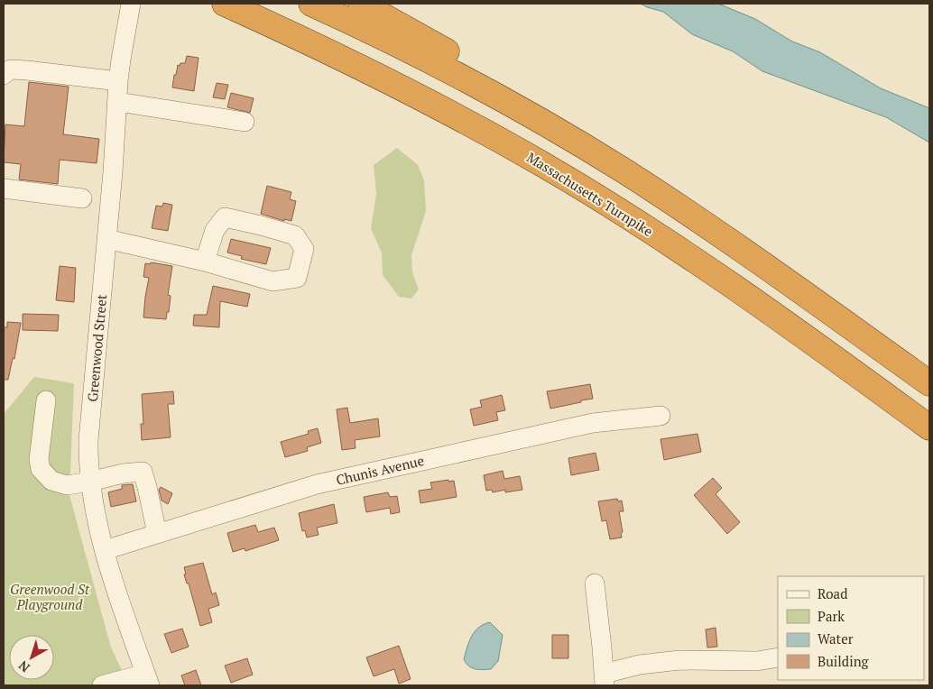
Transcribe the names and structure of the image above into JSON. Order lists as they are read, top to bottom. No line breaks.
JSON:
{"streets":{"highway":["Massachusetts Turnpike"],"street":["Greenwood Street","Chunis Avenue"]},"crossings":[["Greenwood Street","Chunis Avenue"]],"parks":["Greenwood St Playground"],"legend":["Road","Park","Water","Building"],"north":"bottom left"}
